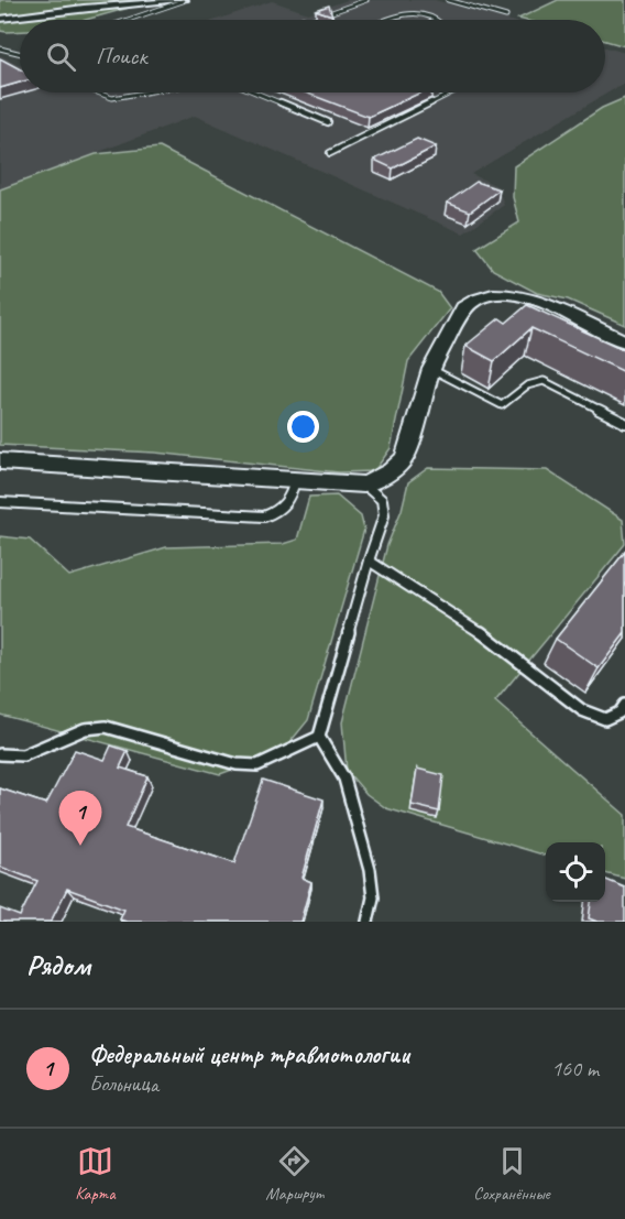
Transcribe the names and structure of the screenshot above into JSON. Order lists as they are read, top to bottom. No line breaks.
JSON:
{"page":{"search":"Поиск","pins":"1","heading":"Рядом","list":[{"mark":"1","name":"Федеральный центр травмотологии","note":"Больница","value":"160 m"}],"nav":["Карта","Маршрут","Сохранённые"]}}
